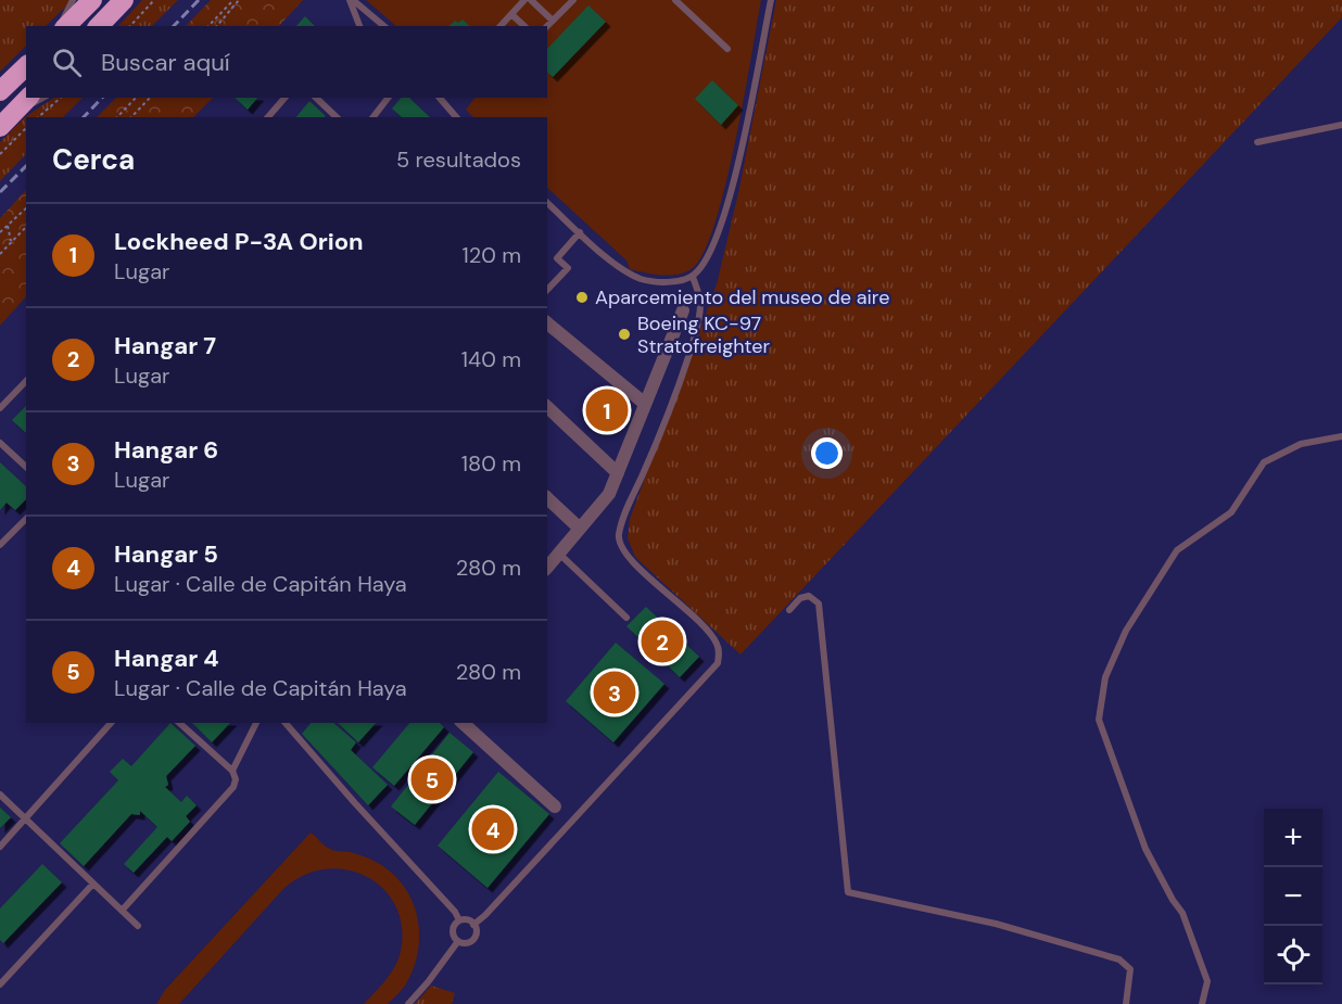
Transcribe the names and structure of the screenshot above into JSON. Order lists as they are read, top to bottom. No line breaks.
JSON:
{"places":["Aparcemiento del museo de aire","Boeing KC-97 Stratofreighter"],"page":{"search":"Buscar aquí","heading":["Cerca","5 resultados"],"list":[{"mark":"1","name":"Lockheed P-3A Orion","note":"Lugar","value":"120 m"},{"mark":"2","name":"Hangar 7","note":"Lugar","value":"140 m"},{"mark":"3","name":"Hangar 6","note":"Lugar","value":"180 m"},{"mark":"4","name":"Hangar 5","note":"Lugar · Calle de Capitán Haya","value":"280 m"},{"mark":"5","name":"Hangar 4","note":"Lugar · Calle de Capitán Haya","value":"280 m"}],"pins":["1","2","3","5","4"],"map_buttons":["+","−"]}}
